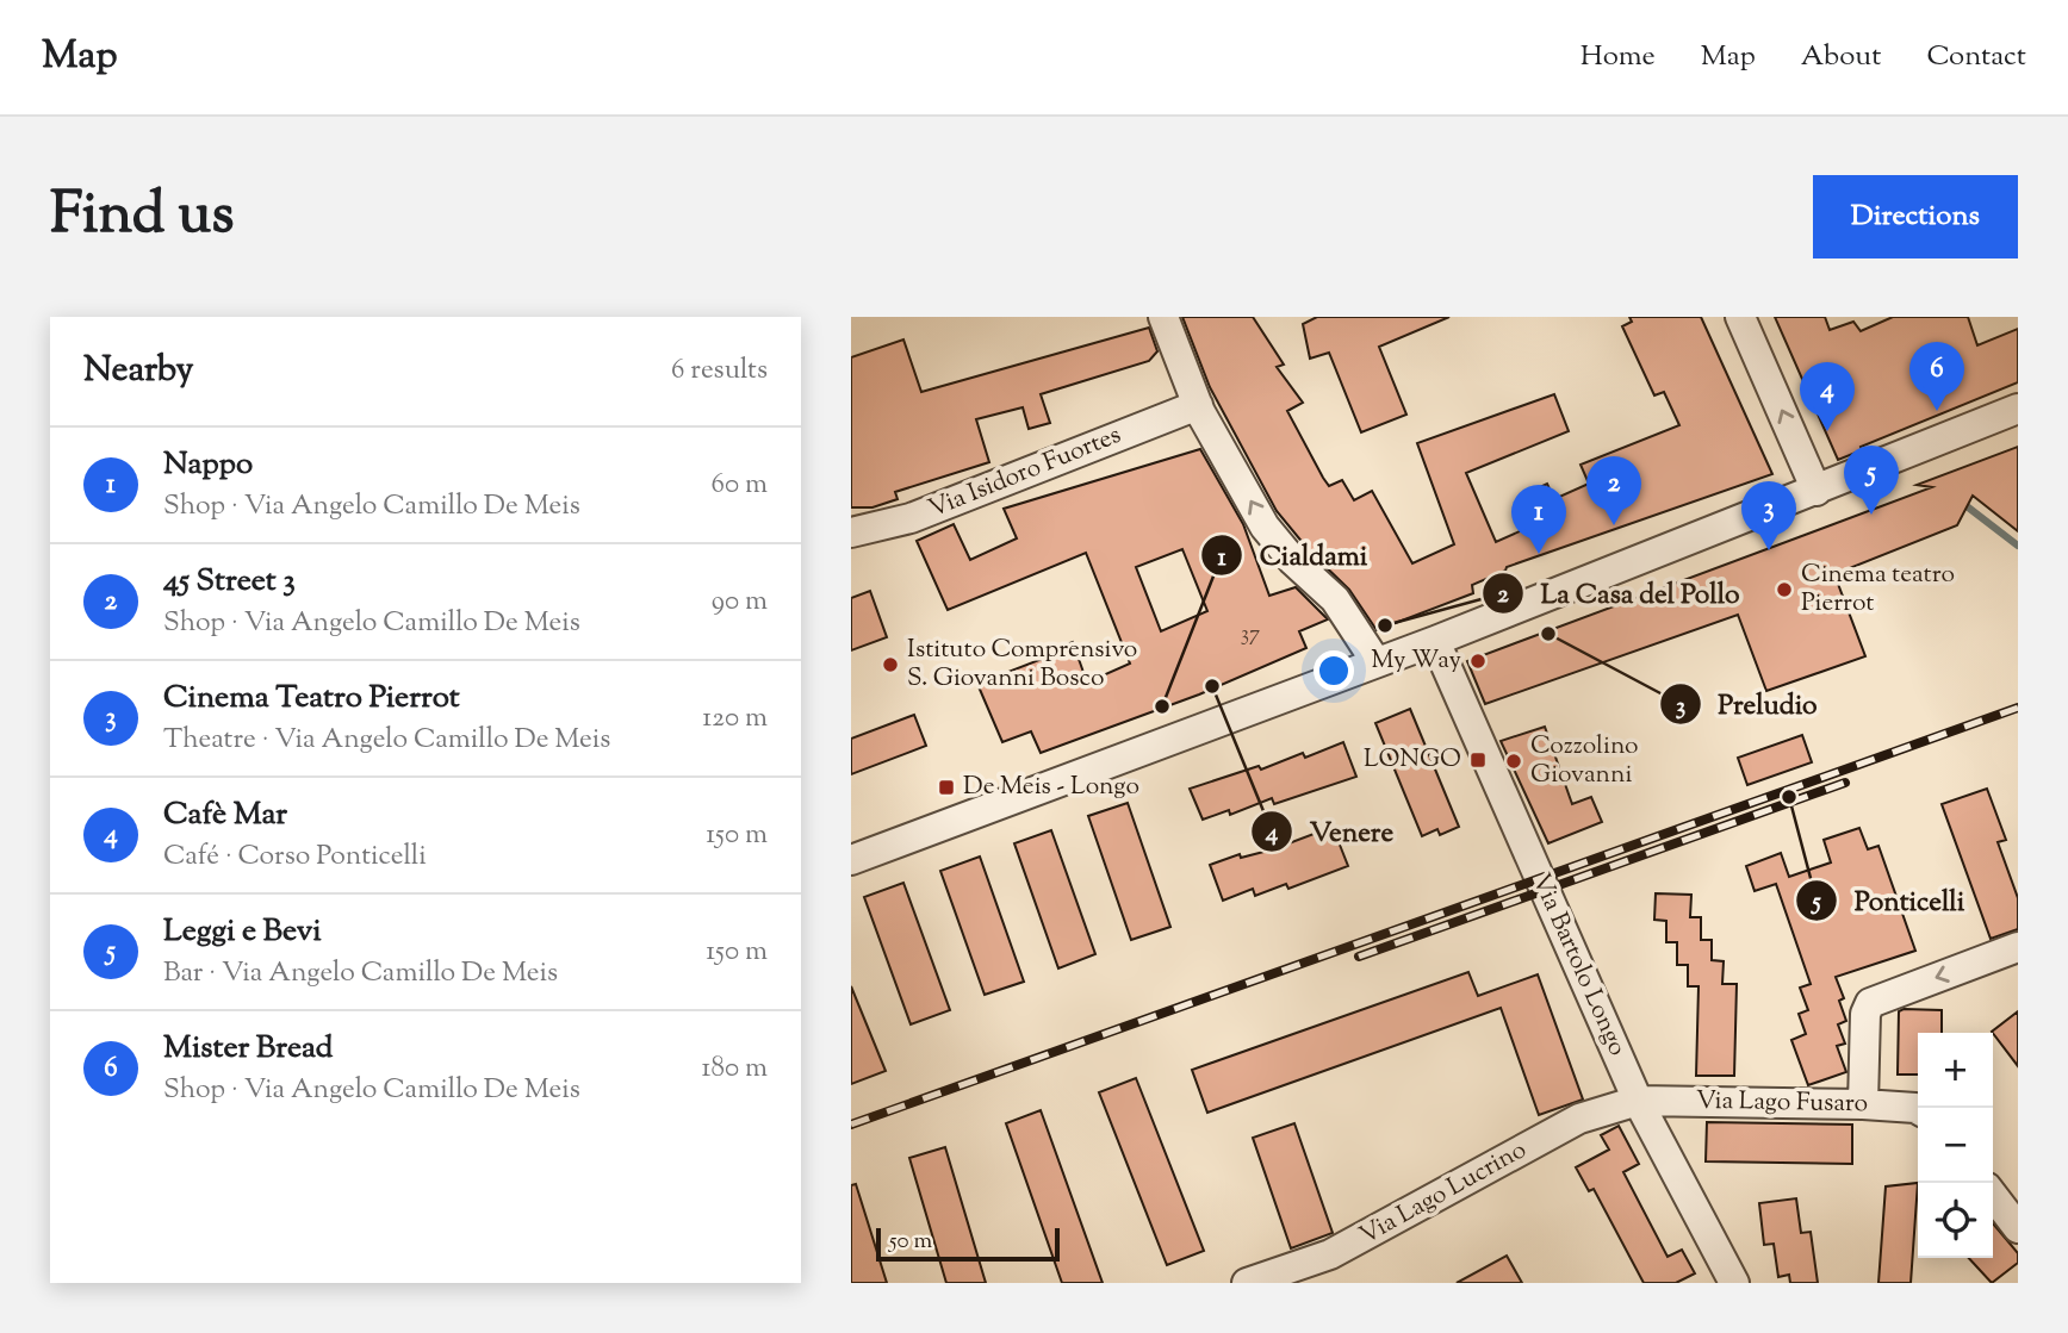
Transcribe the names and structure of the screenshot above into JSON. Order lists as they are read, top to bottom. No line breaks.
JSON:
{"streets":{"street":["Via Isidoro Fuortes","Via Bartolo Longo","Via Lago Fusaro","Via Lago Lucrino"]},"crossings":[["Via Bartolo Longo","Via Lago Fusaro"],["Via Bartolo Longo","Via Lago Lucrino"],["Via Lago Fusaro","Via Lago Lucrino"]],"places":{"other":["Cinema teatro Pierrot","La Casa del Pollo","Preludio","My Way","Istituto Comprensivo S. Giovanni Bosco","Venere","Cialdami","Cozzolino Giovanni","Ponticelli"],"transit":["LONGO","De Meis - Longo"]},"house_numbers":["37"],"scale_bar":"50 m","page":{"header":"Map","nav":["Home","Map","About","Contact"],"title":"Find us","buttons":"Directions","heading":["Nearby","6 results"],"pins":["6","4","5","2","3","1"],"list":[{"mark":"1","name":"Nappo","note":"Shop · Via Angelo Camillo De Meis","value":"60 m"},{"mark":"2","name":"45 Street 3","note":"Shop · Via Angelo Camillo De Meis","value":"90 m"},{"mark":"3","name":"Cinema Teatro Pierrot","note":"Theatre · Via Angelo Camillo De Meis","value":"120 m"},{"mark":"4","name":"Cafè Mar","note":"Café · Corso Ponticelli","value":"150 m"},{"mark":"5","name":"Leggi e Bevi","note":"Bar · Via Angelo Camillo De Meis","value":"150 m"},{"mark":"6","name":"Mister Bread","note":"Shop · Via Angelo Camillo De Meis","value":"180 m"}],"map_buttons":["+","−"],"scale":"50 m"}}
